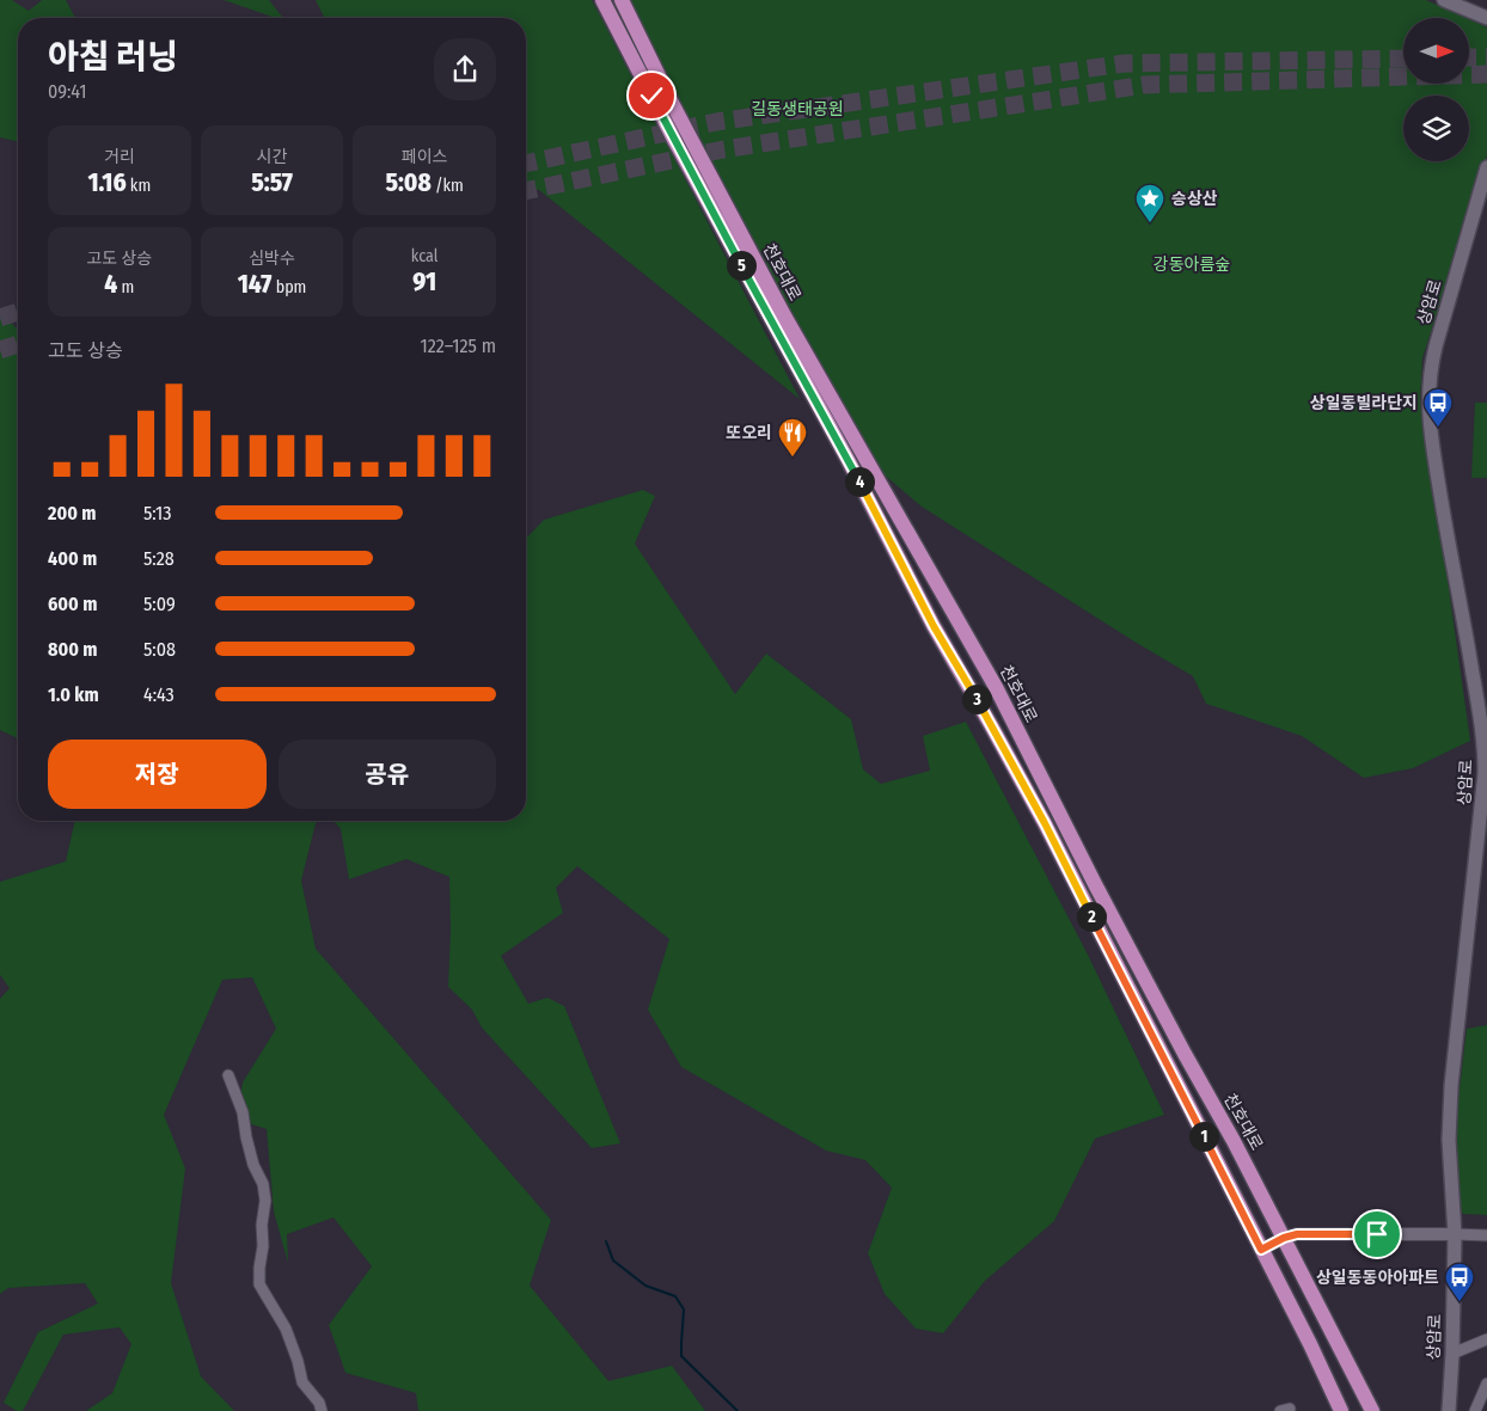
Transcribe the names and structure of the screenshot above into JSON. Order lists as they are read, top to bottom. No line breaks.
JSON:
{"streets":{"main road":["천호대로","상암로"]},"parks":["길동생태공원","강동아름숲"],"places":{"place":["승상산"],"bus stop":["상일동빌라단지","상일동동아아파트"],"restaurant":["또오리"]},"north":"right","page":{"heading":["아침 러닝","09:41"],"stats":[["거리","1.16 km"],["시간","5:57"],["페이스","5:08 /km"],["고도 상승","4 m"],["심박수","147 bpm"],["kcal","91"]],"pins":["5","4","3","2","1"],"chart":["고도 상승","122–125 m"],"list":[{"name":"200 m","note":"5:13"},{"name":"400 m","note":"5:28"},{"name":"600 m","note":"5:09"},{"name":"800 m","note":"5:08"},{"name":"1.0 km","note":"4:43"}],"buttons":["저장","공유"]}}
